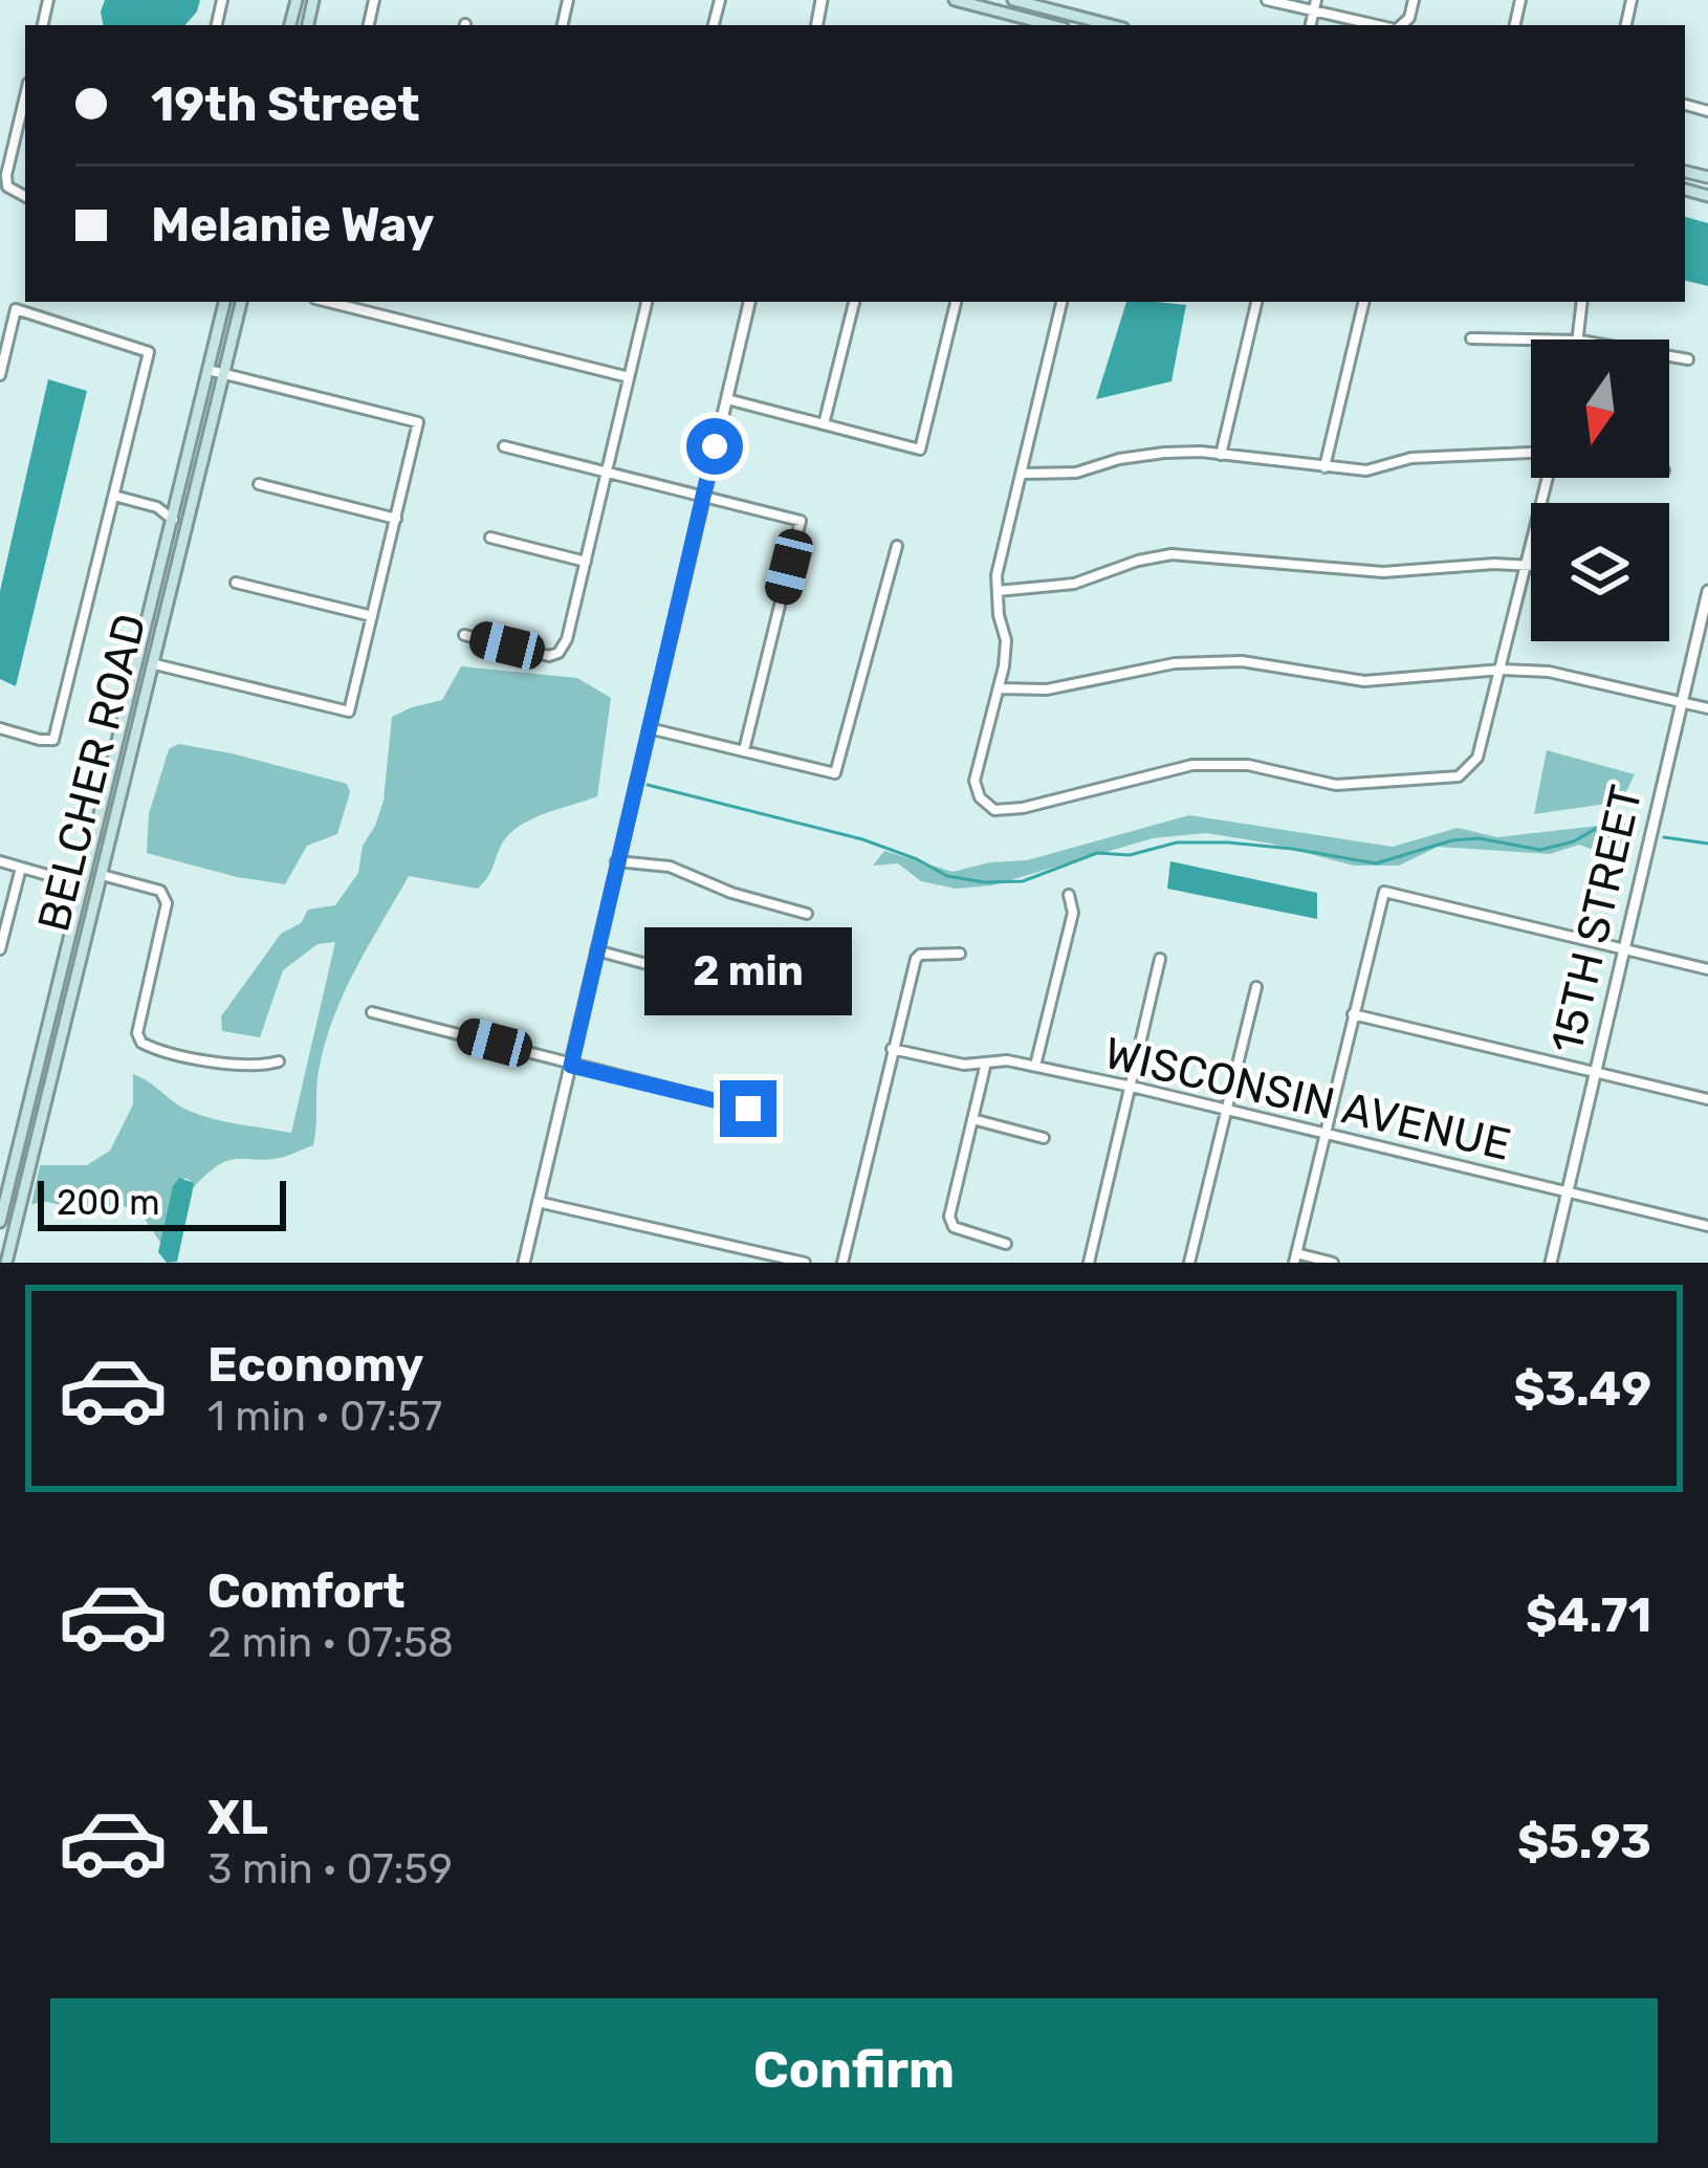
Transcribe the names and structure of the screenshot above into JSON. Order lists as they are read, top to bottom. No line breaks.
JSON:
{"streets":{"main road":["BELCHER ROAD"],"street":["15TH STREET","WISCONSIN AVENUE"]},"crossings":[["15TH STREET","WISCONSIN AVENUE"]],"scale_bar":"200 m","north":"bottom","page":{"banner":["19th Street","Melanie Way"],"bubble":"2 min","scale":"200 m","list":[{"name":"Economy","note":"1 min · 07:57","value":"$3.49"},{"name":"Comfort","note":"2 min · 07:58","value":"$4.71"},{"name":"XL","note":"3 min · 07:59","value":"$5.93"}],"buttons":"Confirm"}}
